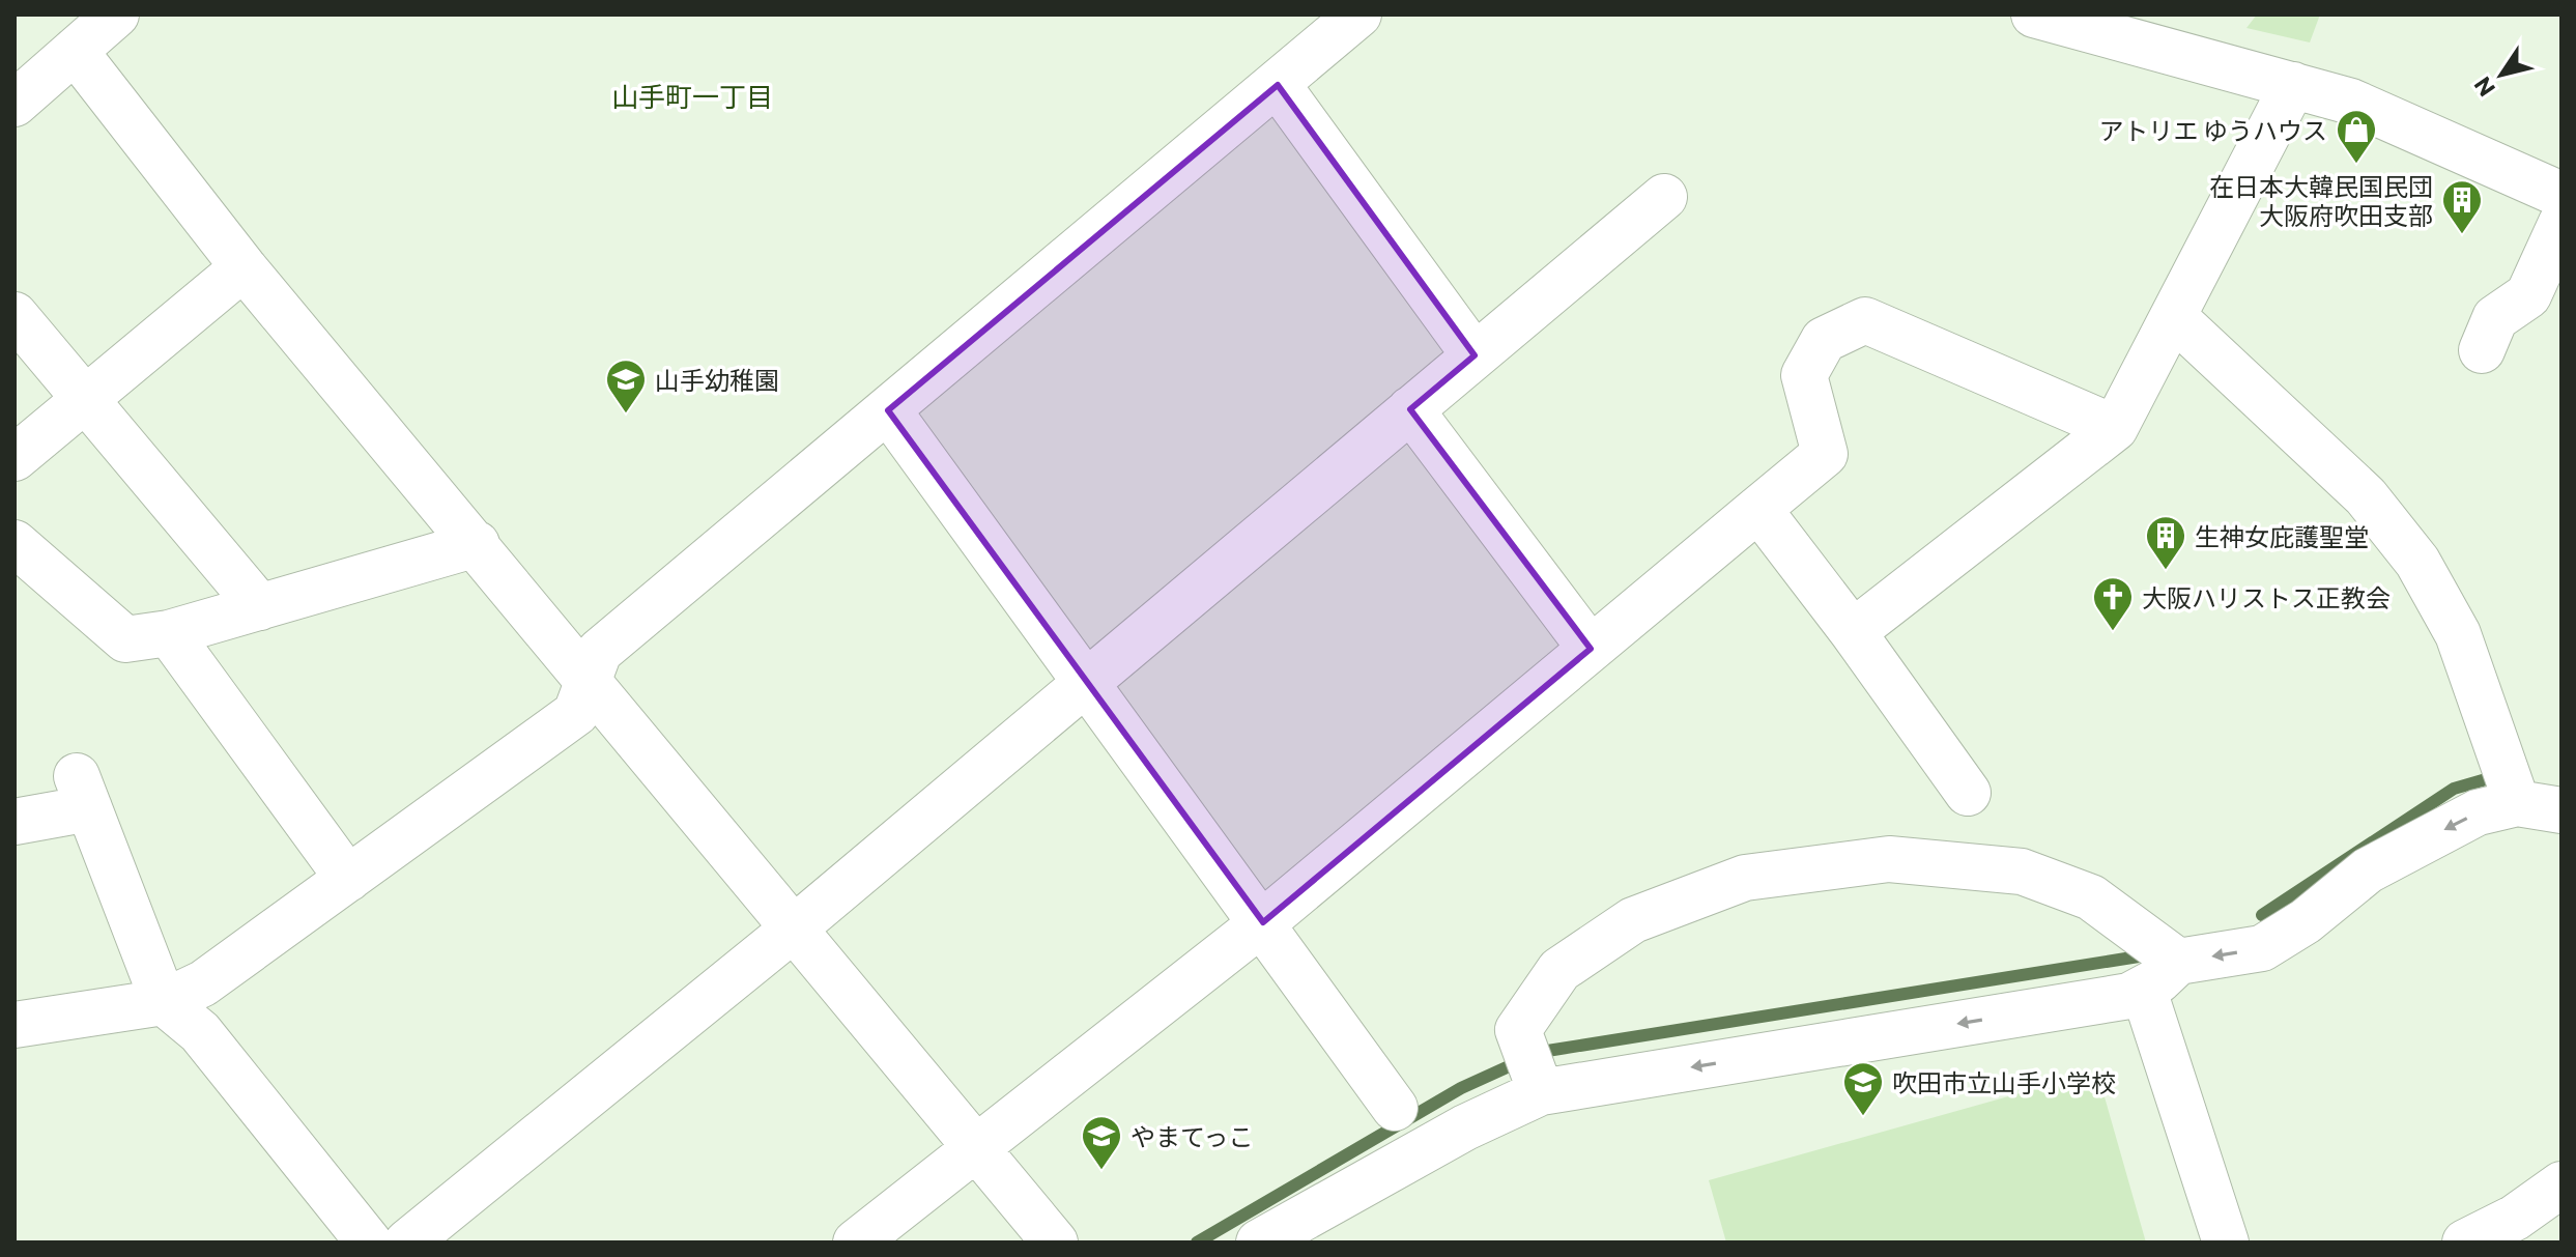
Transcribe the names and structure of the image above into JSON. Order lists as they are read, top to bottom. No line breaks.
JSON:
{"districts":["山手町一丁目"],"places":{"shop":["アトリエ ゆうハウス"],"building":["在日本大韓民国民団 大阪府吹田支部","生神女庇護聖堂"],"school or university":["山手幼稚園","吹田市立山手小学校","やまてっこ"],"church":["大阪ハリストス正教会"]},"north":"bottom left"}
